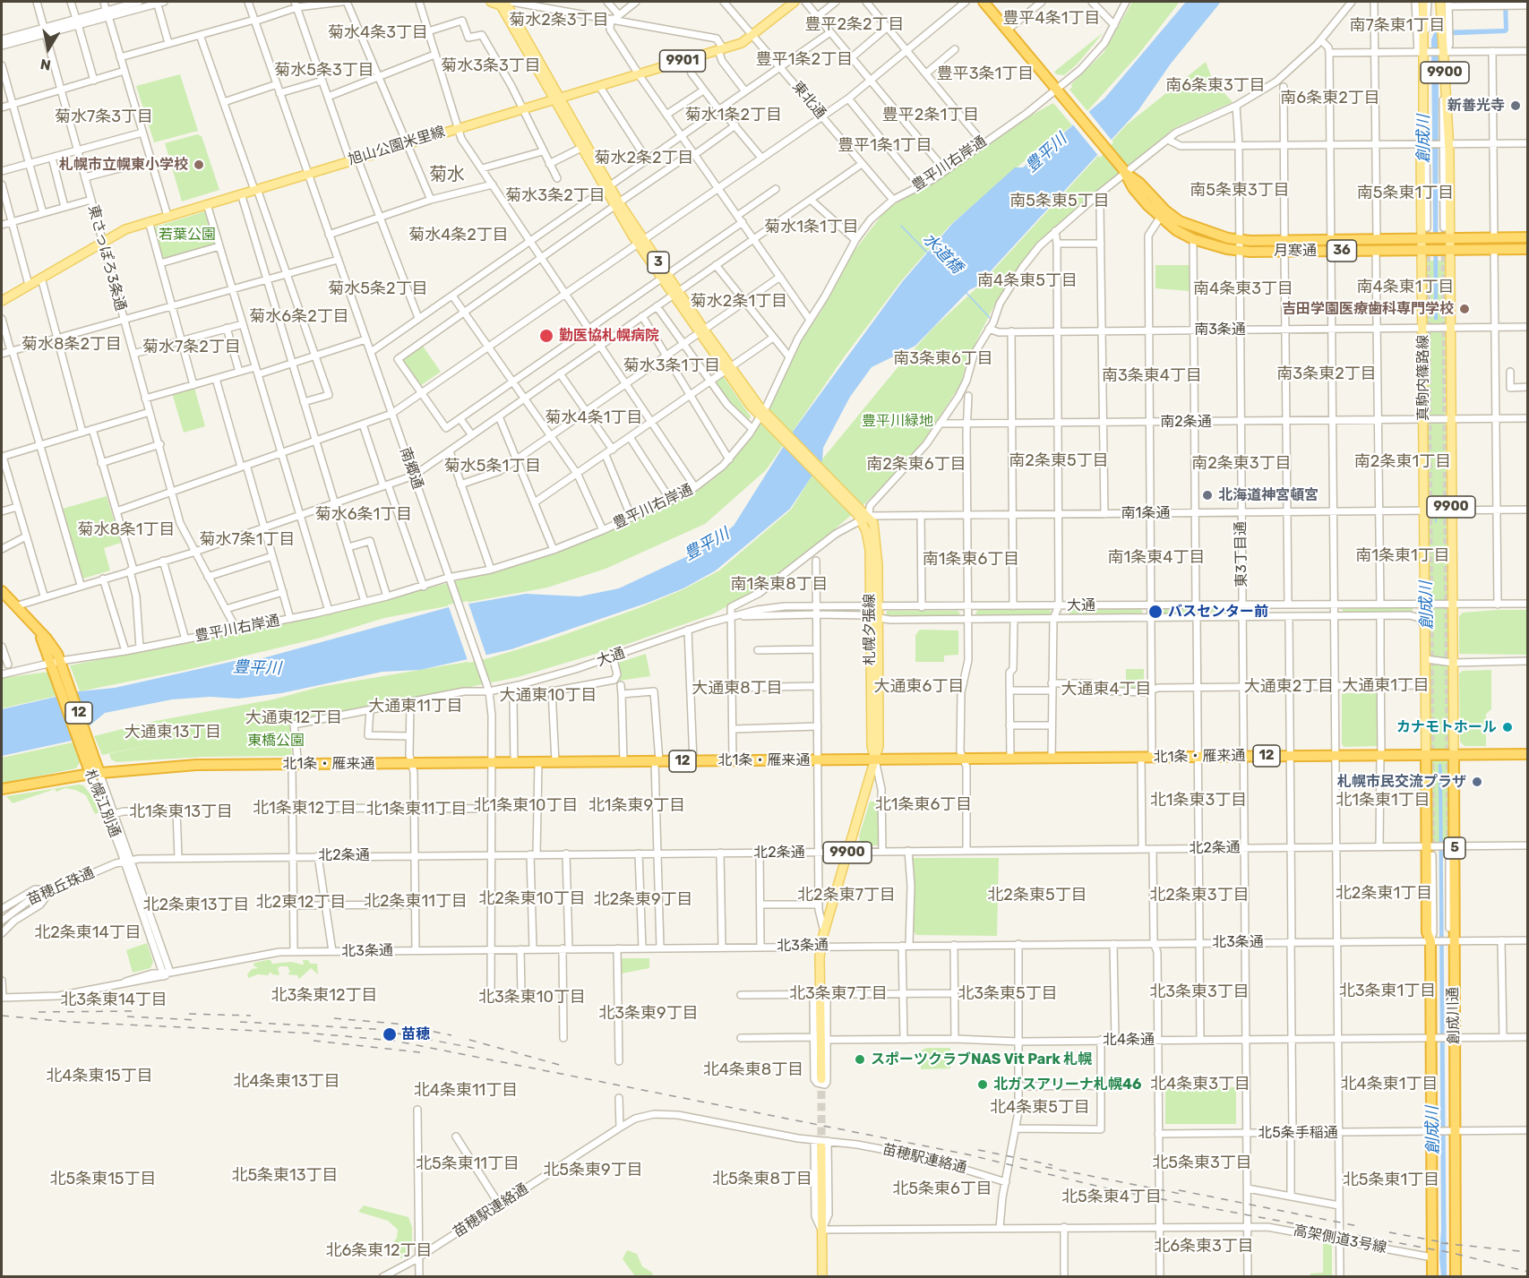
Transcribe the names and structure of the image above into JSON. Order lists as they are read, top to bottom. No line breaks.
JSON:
{"streets":{"highway":["月寒通","36","12","北1条・雁来通","札幌江別通","5","創成川通"],"main road":["9901","9900","旭山公園米里線","3","真駒内篠路線","札幌夕張線"],"street":["東北通","豊平川右岸通","東さっぽろ3条通","南3条通","南2条通","南郷通","南1条通","東3丁目通","大通","北2条通","苗穂丘珠通","北3条通","北4条通","北5条手稲通","苗穂駅連絡通","高架側道3号線"]},"crossings":[["9900","札幌夕張線"],["9900","北1条・雁来通"],["9900","北2条通"],["9900","北3条通"],["東北通","旭山公園米里線"],["東北通","豊平川右岸通"],["旭山公園米里線","東さっぽろ3条通"],["旭山公園米里線","南郷通"],["旭山公園米里線","札幌夕張線"],["豊平川右岸通","月寒通"],["豊平川右岸通","東さっぽろ3条通"],["豊平川右岸通","南郷通"],["豊平川右岸通","札幌夕張線"],["豊平川右岸通","札幌江別通"],["月寒通","真駒内篠路線"],["月寒通","東3丁目通"],["南3条通","真駒内篠路線"],["南3条通","東3丁目通"],["真駒内篠路線","南2条通"],["真駒内篠路線","南1条通"],["真駒内篠路線","大通"],["真駒内篠路線","北1条・雁来通"],["真駒内篠路線","創成川通"],["南2条通","東3丁目通"],["南郷通","大通"],["南郷通","北1条・雁来通"],["南郷通","北2条通"],["南郷通","北3条通"],["南1条通","東3丁目通"],["南1条通","大通"],["南1条通","札幌夕張線"],["東3丁目通","大通"],["東3丁目通","北1条・雁来通"],["東3丁目通","北2条通"],["東3丁目通","北3条通"],["東3丁目通","北4条通"],["東3丁目通","北5条手稲通"],["東3丁目通","高架側道3号線"],["大通","札幌夕張線"],["大通","北1条・雁来通"],["札幌夕張線","北1条・雁来通"],["北1条・雁来通","札幌江別通"],["北1条・雁来通","創成川通"],["札幌江別通","北2条通"],["札幌江別通","苗穂丘珠通"],["札幌江別通","北3条通"],["北2条通","苗穂丘珠通"],["北2条通","創成川通"],["北3条通","創成川通"],["創成川通","北4条通"],["創成川通","北5条手稲通"],["創成川通","高架側道3号線"]],"districts":["豊平4条1丁目","菊水2条3丁目","豊平2条2丁目","南7条東1丁目","菊水4条3丁目","豊平1条2丁目","菊水3条3丁目","菊水5条3丁目","豊平3条1丁目","南6条東3丁目","南6条東2丁目","菊水1条2丁目","豊平2条1丁目","菊水7条3丁目","豊平1条1丁目","菊水2条2丁目","菊水","南5条東3丁目","南5条東1丁目","菊水3条2丁目","南5条東5丁目","菊水1条1丁目","菊水4条2丁目","南4条東5丁目","南4条東1丁目","菊水5条2丁目","南4条東3丁目","菊水2条1丁目","菊水6条2丁目","菊水8条2丁目","菊水7条2丁目","南3条東6丁目","菊水3条1丁目","南3条東2丁目","南3条東4丁目","菊水4条1丁目","南2条東5丁目","南2条東1丁目","南2条東3丁目","南2条東6丁目","菊水5条1丁目","菊水6条1丁目","菊水8条1丁目","菊水7条1丁目","南1条東1丁目","南1条東4丁目","南1条東6丁目","南1条東8丁目","大通東1丁目","大通東6丁目","大通東2丁目","大通東8丁目","大通東4丁目","大通東10丁目","大通東11丁目","大通東12丁目","大通東13丁目","北1条東3丁目","北1条東1丁目","北1条東6丁目","北1条東10丁目","北1条東9丁目","北1条東12丁目","北1条東11丁目","北1条東13丁目","北2条東1丁目","北2条東7丁目","北2条東5丁目","北2条東3丁目","北2条東10丁目","北2条東9丁目","北2条東11丁目","北2東12丁目","北2条東13丁目","北2条東14丁目","北3条東1丁目","北3条東3丁目","北3条東7丁目","北3条東5丁目","北3条東12丁目","北3条東10丁目","北3条東14丁目","北3条東9丁目","北4条東8丁目","北4条東15丁目","北4条東13丁目","北4条東3丁目","北4条東1丁目","北4条東11丁目","北4条東5丁目","北5条東3丁目","北5条東11丁目","北5条東9丁目","北5条東13丁目","北5条東15丁目","北5条東8丁目","北5条東1丁目","北5条東6丁目","北5条東4丁目","北6条東3丁目","北6条東12丁目"],"water":["創成川","豊平川","水道橋"],"parks":["若葉公園","豊平川緑地","東橋公園"],"places":["新善光寺","札幌市立幌東小学校","吉田学園医療歯科専門学校","勤医協札幌病院","北海道神宮頓宮","バスセンター前","カナモトホール","札幌市民交流プラザ","苗穂","スポーツクラブNAS Vit Park 札幌","北ガスアリーナ札幌46"],"north":"bottom"}
